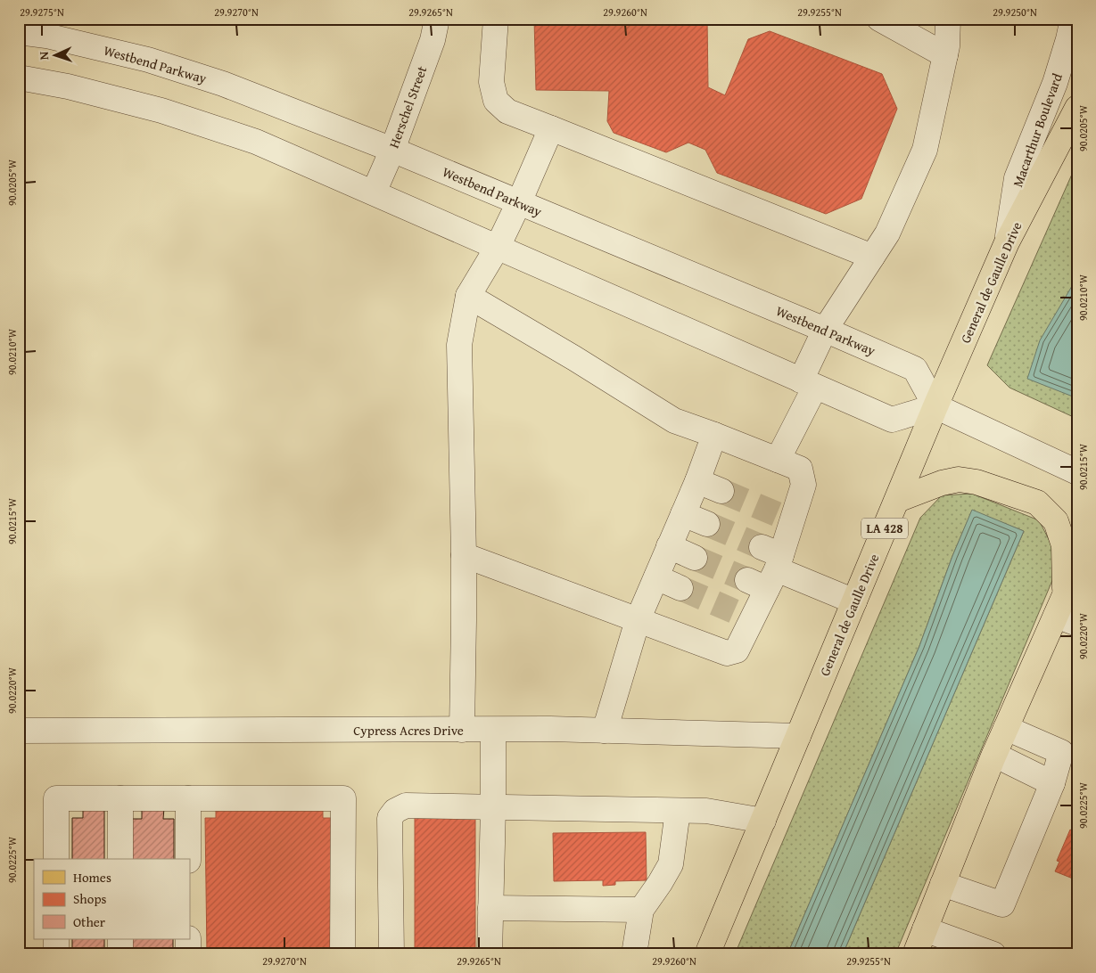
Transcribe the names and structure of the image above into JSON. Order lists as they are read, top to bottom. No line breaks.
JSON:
{"streets":{"main road":["General de Gaulle Drive","LA 428"],"street":["Westbend Parkway","Herschel Street","Macarthur Boulevard","Cypress Acres Drive"]},"crossings":[["Westbend Parkway","Herschel Street"],["Westbend Parkway","General de Gaulle Drive"],["Macarthur Boulevard","General de Gaulle Drive"],["General de Gaulle Drive","Cypress Acres Drive"]],"legend":["Homes","Shops","Other"],"north":"left","coordinates":["29.9275°N","29.9270°N","29.9265°N","29.9260°N","29.9255°N","29.9250°N","90.0205°W","90.0210°W","90.0215°W","90.0220°W","90.0225°W"]}
